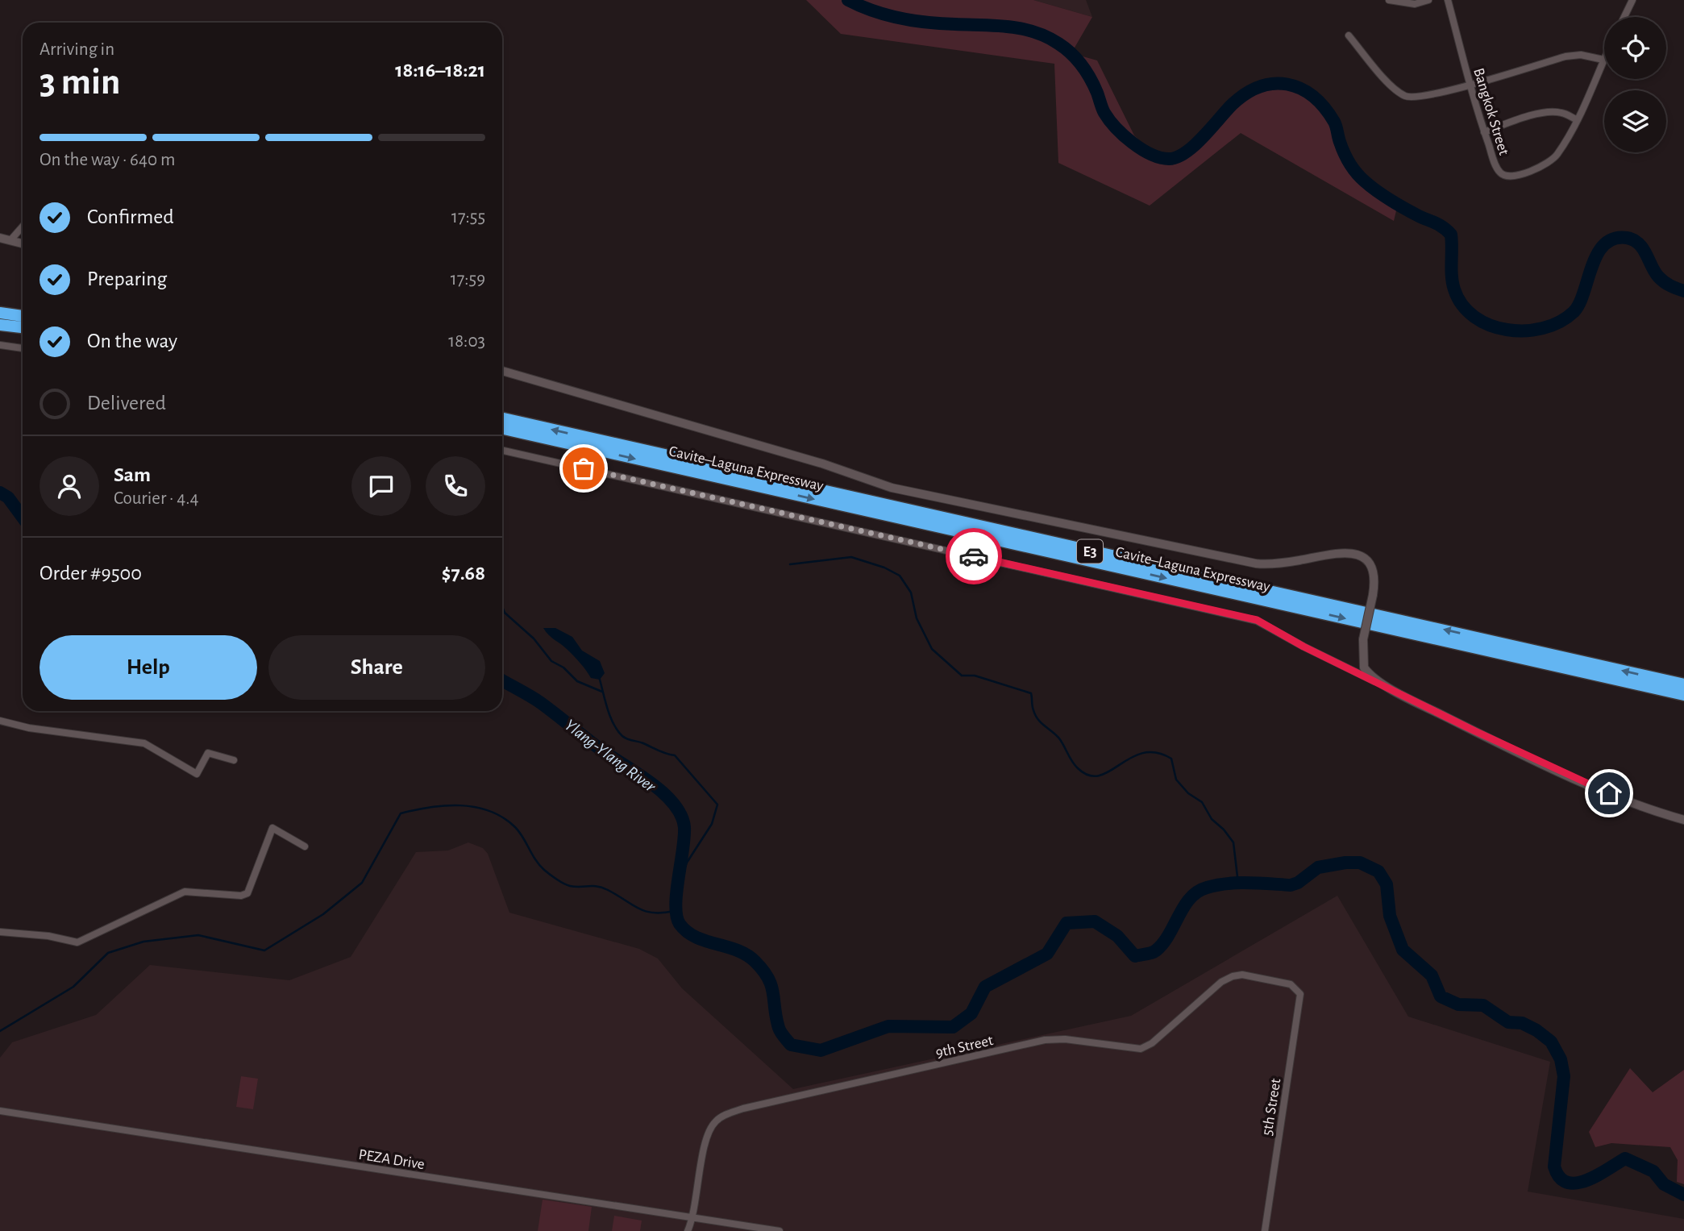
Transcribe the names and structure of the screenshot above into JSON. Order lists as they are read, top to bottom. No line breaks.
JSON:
{"streets":{"highway":["Cavite–Laguna Expressway","E3"],"street":["Bangkok Street","9th Street","5th Street","PEZA Drive"]},"crossings":[["9th Street","5th Street"],["9th Street","PEZA Drive"]],"water":["Ylang-Ylang River"],"page":{"heading":["3 min","Arriving in","18:16–18:21"],"panel":["Sam","Courier · 4.4","Order #9500","$7.68"],"bar":"On the way · 640 m","list":[["Confirmed","17:55"],["Preparing","17:59"],["On the way","18:03"],"Delivered"],"buttons":["Help","Share"]}}
